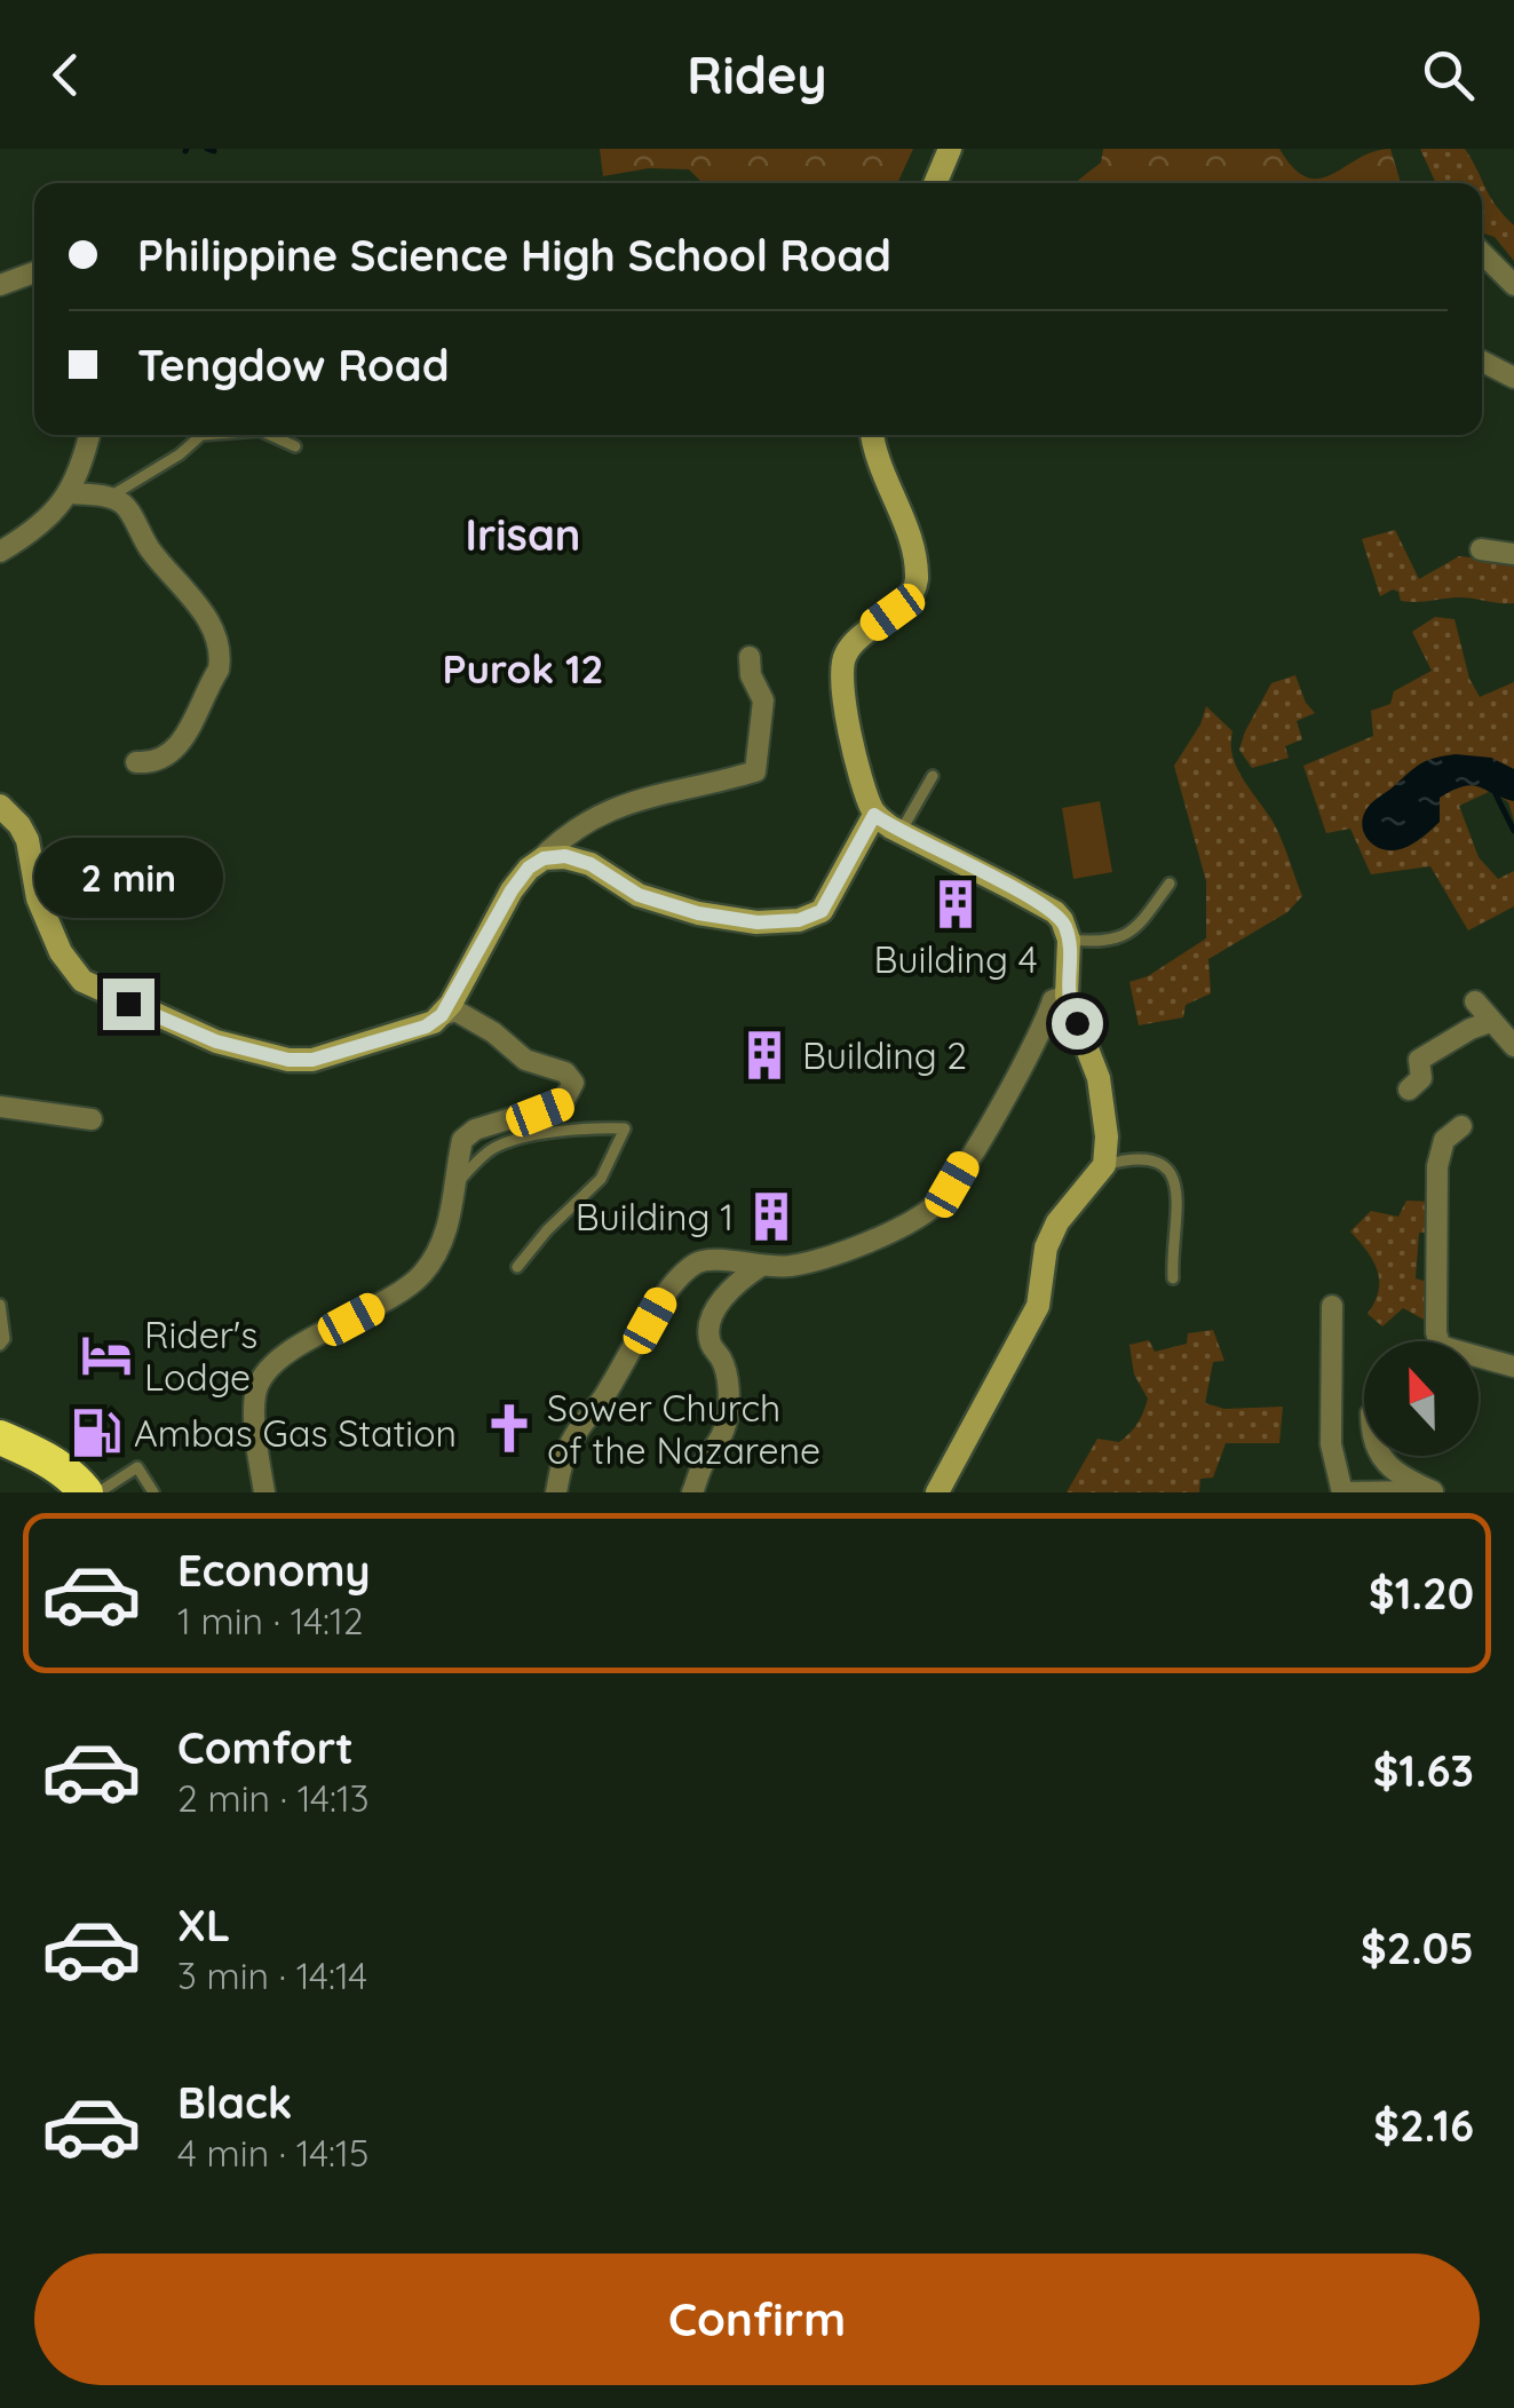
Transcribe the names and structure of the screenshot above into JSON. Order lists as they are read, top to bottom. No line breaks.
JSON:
{"districts":["Irisan","Purok 12"],"places":{"building":["Building 4","Building 2","Building 1"],"hotel":["Rider's Lodge"],"church":["Sower Church of the Nazarene"],"fuel station":["Ambas Gas Station"]},"north":"top","page":{"header":"Ridey","banner":["Philippine Science High School Road","Tengdow Road"],"bubble":"2 min","list":[{"name":"Economy","note":"1 min · 14:12","value":"$1.20"},{"name":"Comfort","note":"2 min · 14:13","value":"$1.63"},{"name":"XL","note":"3 min · 14:14","value":"$2.05"},{"name":"Black","note":"4 min · 14:15","value":"$2.16"}],"buttons":"Confirm"}}
